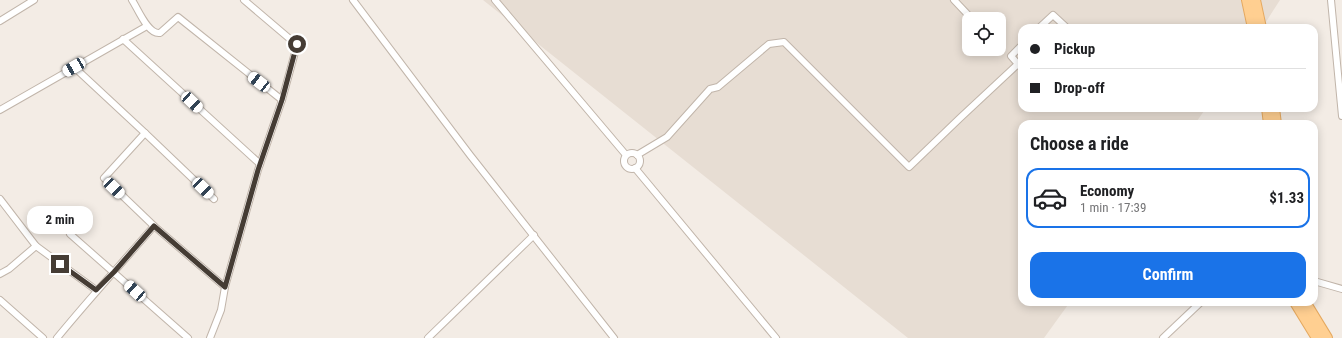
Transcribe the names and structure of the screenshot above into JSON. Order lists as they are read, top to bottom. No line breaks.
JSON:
{"page":{"banner":["Pickup","Drop-off"],"heading":"Choose a ride","list":[{"name":"Economy","note":"1 min · 17:39","value":"$1.33"}],"bubble":"2 min","buttons":"Confirm"}}
